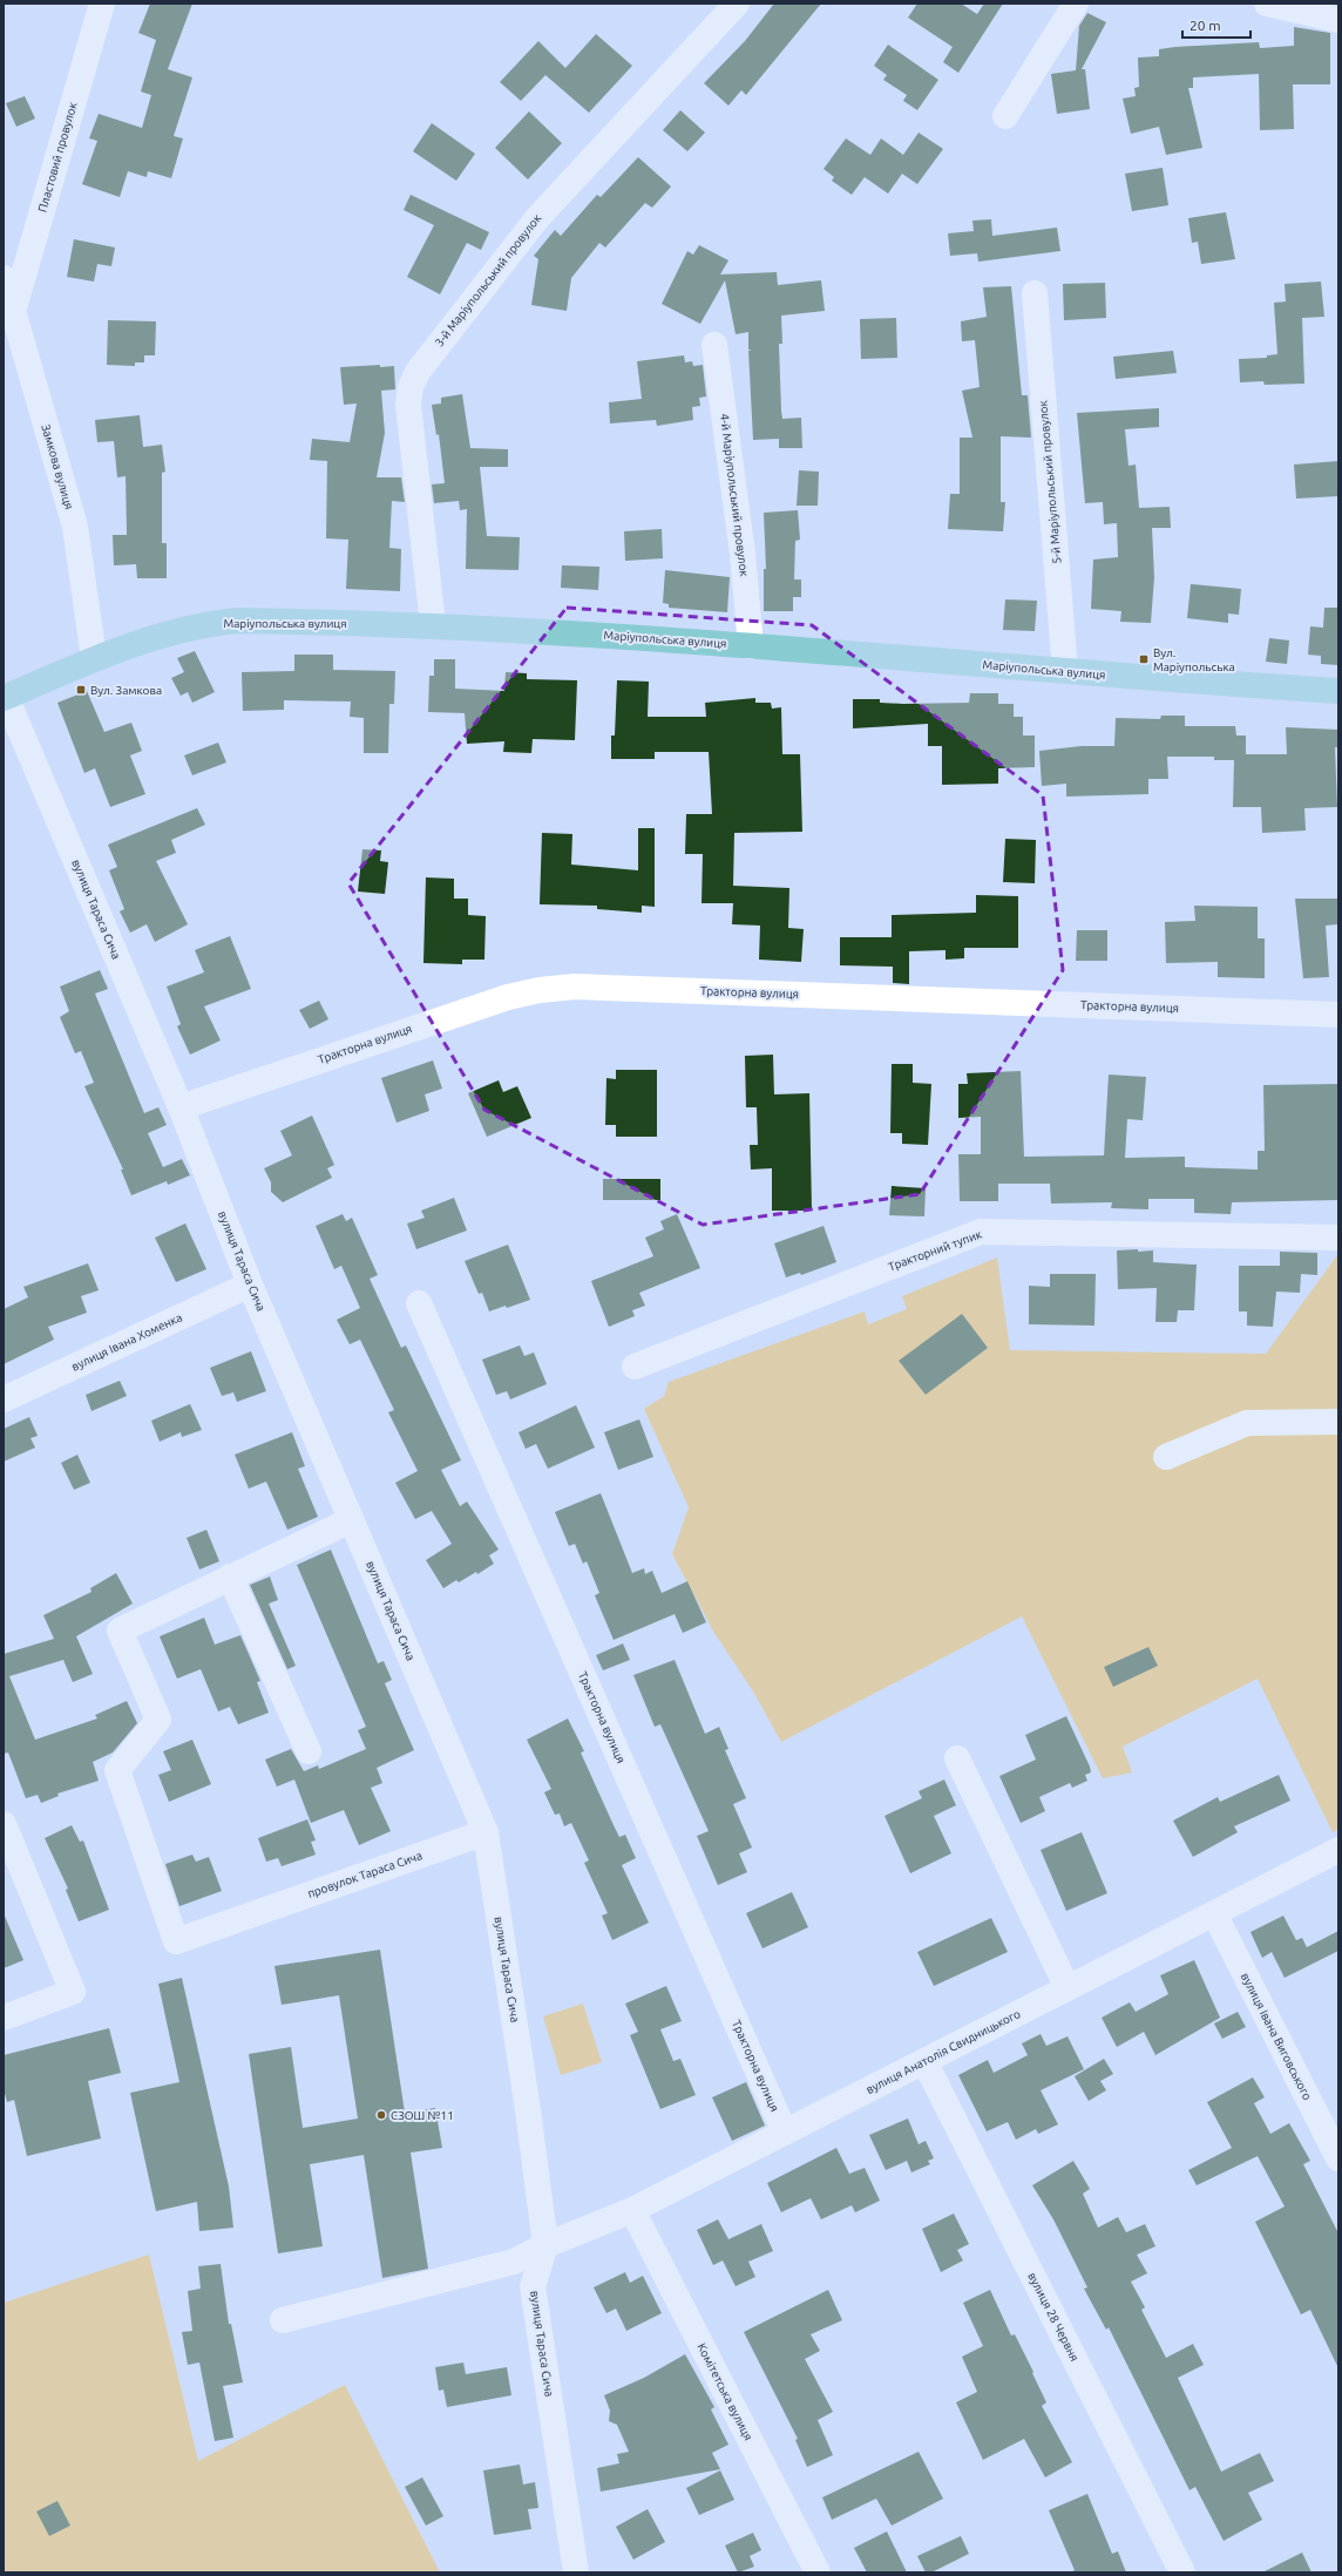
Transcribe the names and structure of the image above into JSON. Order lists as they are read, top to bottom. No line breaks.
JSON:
{"streets":{"main road":["Маріупольська вулиця"],"street":["Пластовий провулок","3-й Маріупольський провулок","Замкова вулиця","5-й Маріупольський провулок","4-й Маріупольський провулок","вулиця Тараса Сича","Тракторна вулиця","Тракторний тупик","вулиця Івана Хоменка","провулок Тараса Сича","вулиця Івана Виговського","вулиця Анатолія Свидницького","вулиця 28 Червня","Комітетська вулиця"]},"crossings":[["Пластовий провулок","Замкова вулиця"],["3-й Маріупольський провулок","Маріупольська вулиця"],["Замкова вулиця","Маріупольська вулиця"],["5-й Маріупольський провулок","Маріупольська вулиця"],["4-й Маріупольський провулок","Маріупольська вулиця"],["Маріупольська вулиця","вулиця Тараса Сича"],["вулиця Тараса Сича","Тракторна вулиця"],["вулиця Тараса Сича","вулиця Івана Хоменка"],["вулиця Тараса Сича","провулок Тараса Сича"],["вулиця Тараса Сича","вулиця Анатолія Свидницького"],["Тракторна вулиця","вулиця Анатолія Свидницького"],["вулиця Івана Виговського","вулиця Анатолія Свидницького"],["вулиця Анатолія Свидницького","вулиця 28 Червня"],["вулиця Анатолія Свидницького","Комітетська вулиця"]],"places":{"transit":["Вул. Маріупольська","Вул. Замкова"],"other":["СЗОШ №11"]},"scale_bar":"20 m"}
